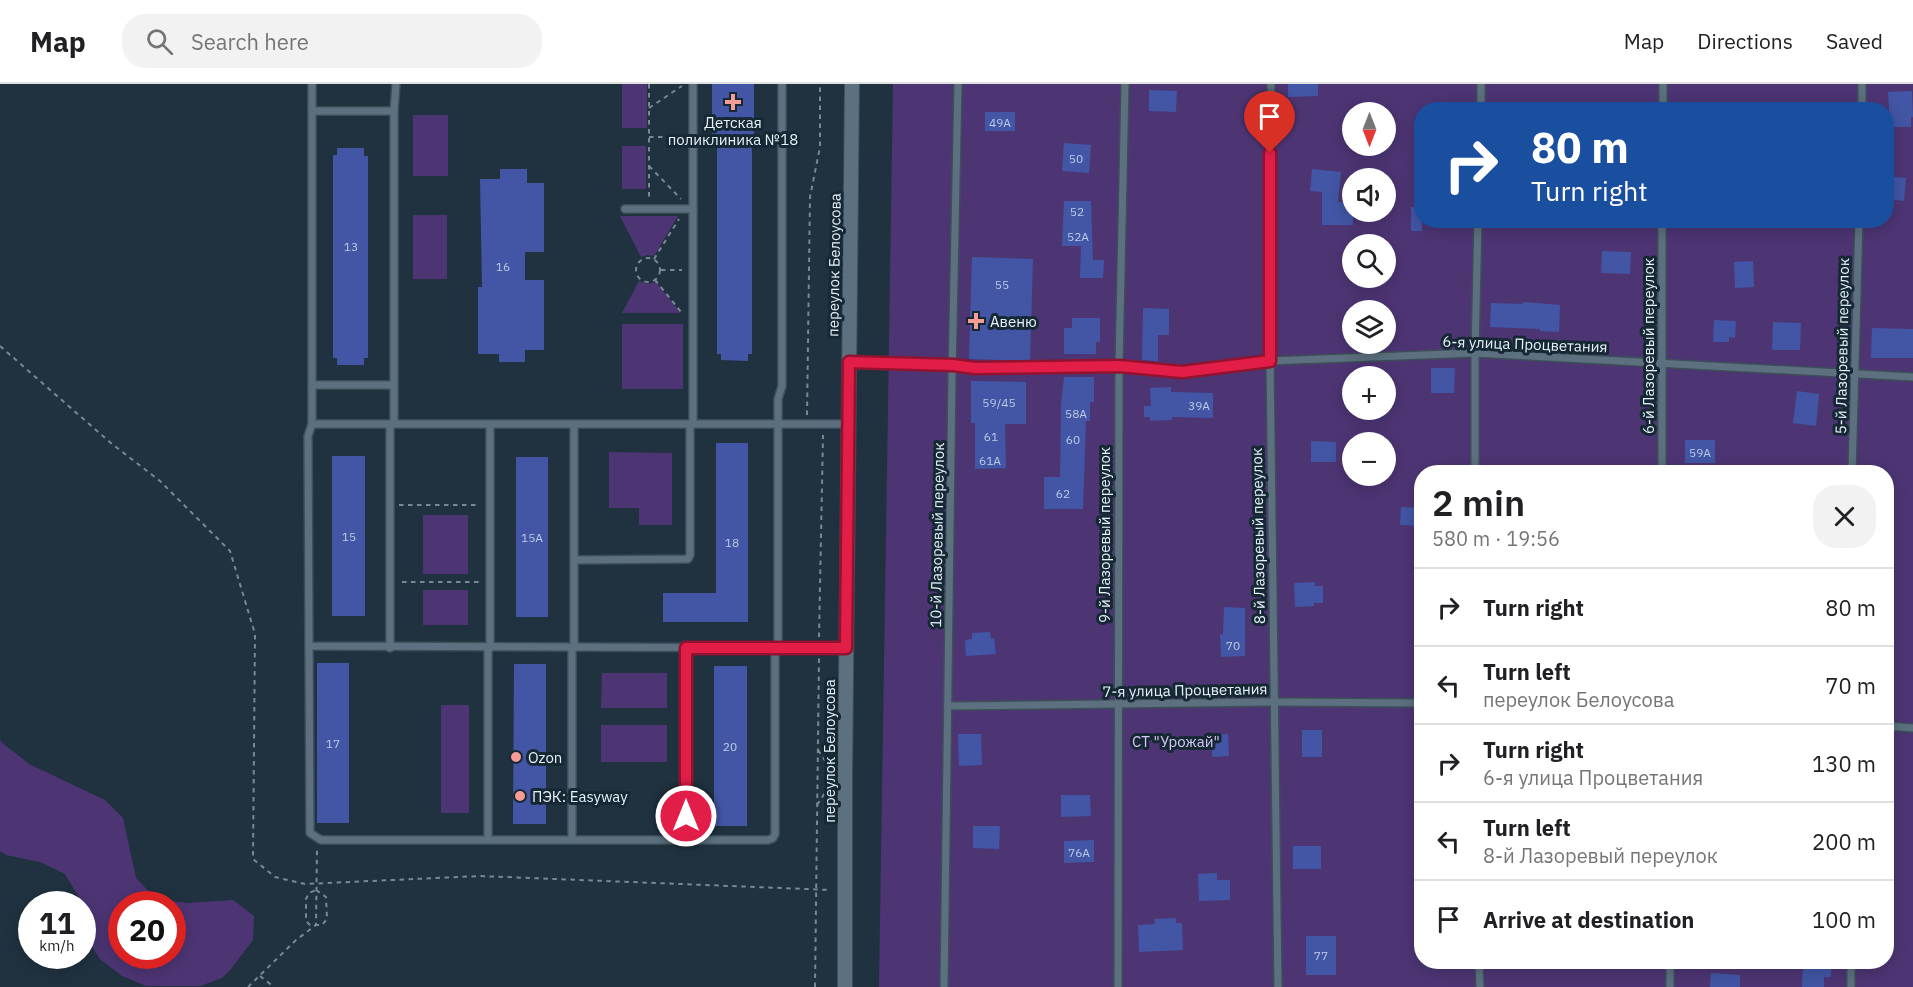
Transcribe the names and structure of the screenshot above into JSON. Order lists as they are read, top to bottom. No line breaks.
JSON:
{"streets":{"street":["переулок Белоусова"],"lane":["6-я улица Процветания","6-й Лазоревый переулок","5-й Лазоревый переулок","10-й Лазоревый переулок","9-й Лазоревый переулок","8-й Лазоревый переулок","7-я улица Процветания"]},"crossings":[["переулок Белоусова","6-я улица Процветания"],["6-я улица Процветания","6-й Лазоревый переулок"],["6-я улица Процветания","5-й Лазоревый переулок"],["6-я улица Процветания","10-й Лазоревый переулок"],["6-я улица Процветания","9-й Лазоревый переулок"],["6-я улица Процветания","8-й Лазоревый переулок"],["10-й Лазоревый переулок","7-я улица Процветания"],["9-й Лазоревый переулок","7-я улица Процветания"],["8-й Лазоревый переулок","7-я улица Процветания"]],"parks":["СТ \"Урожай\""],"places":{"health":["Детская поликлиника №18","Авеню"],"other":["Ozon","ПЭК: Easyway"]},"house_numbers":["49А","50","52","52А","13","16","55","59/45","39А","58А","61","60","59А","61А","62","15","15А","18","70","17","20","76А","77"],"north":"bottom","page":{"header":"Map","search":"Search here","nav":["Map","Directions","Saved"],"map_buttons":["+","−"],"turn":["80 m","Turn right"],"heading":["2 min","580 m · 19:56"],"list":[{"name":"Turn right","value":"80 m"},{"name":"Turn left","note":"переулок Белоусова","value":"70 m"},{"name":"Turn right","note":"6-я улица Процветания","value":"130 m"},{"name":"Turn left","note":"8-й Лазоревый переулок","value":"200 m"},{"name":"Arrive at destination","value":"100 m"}],"speed":"11 km/h","limit":"20"}}
